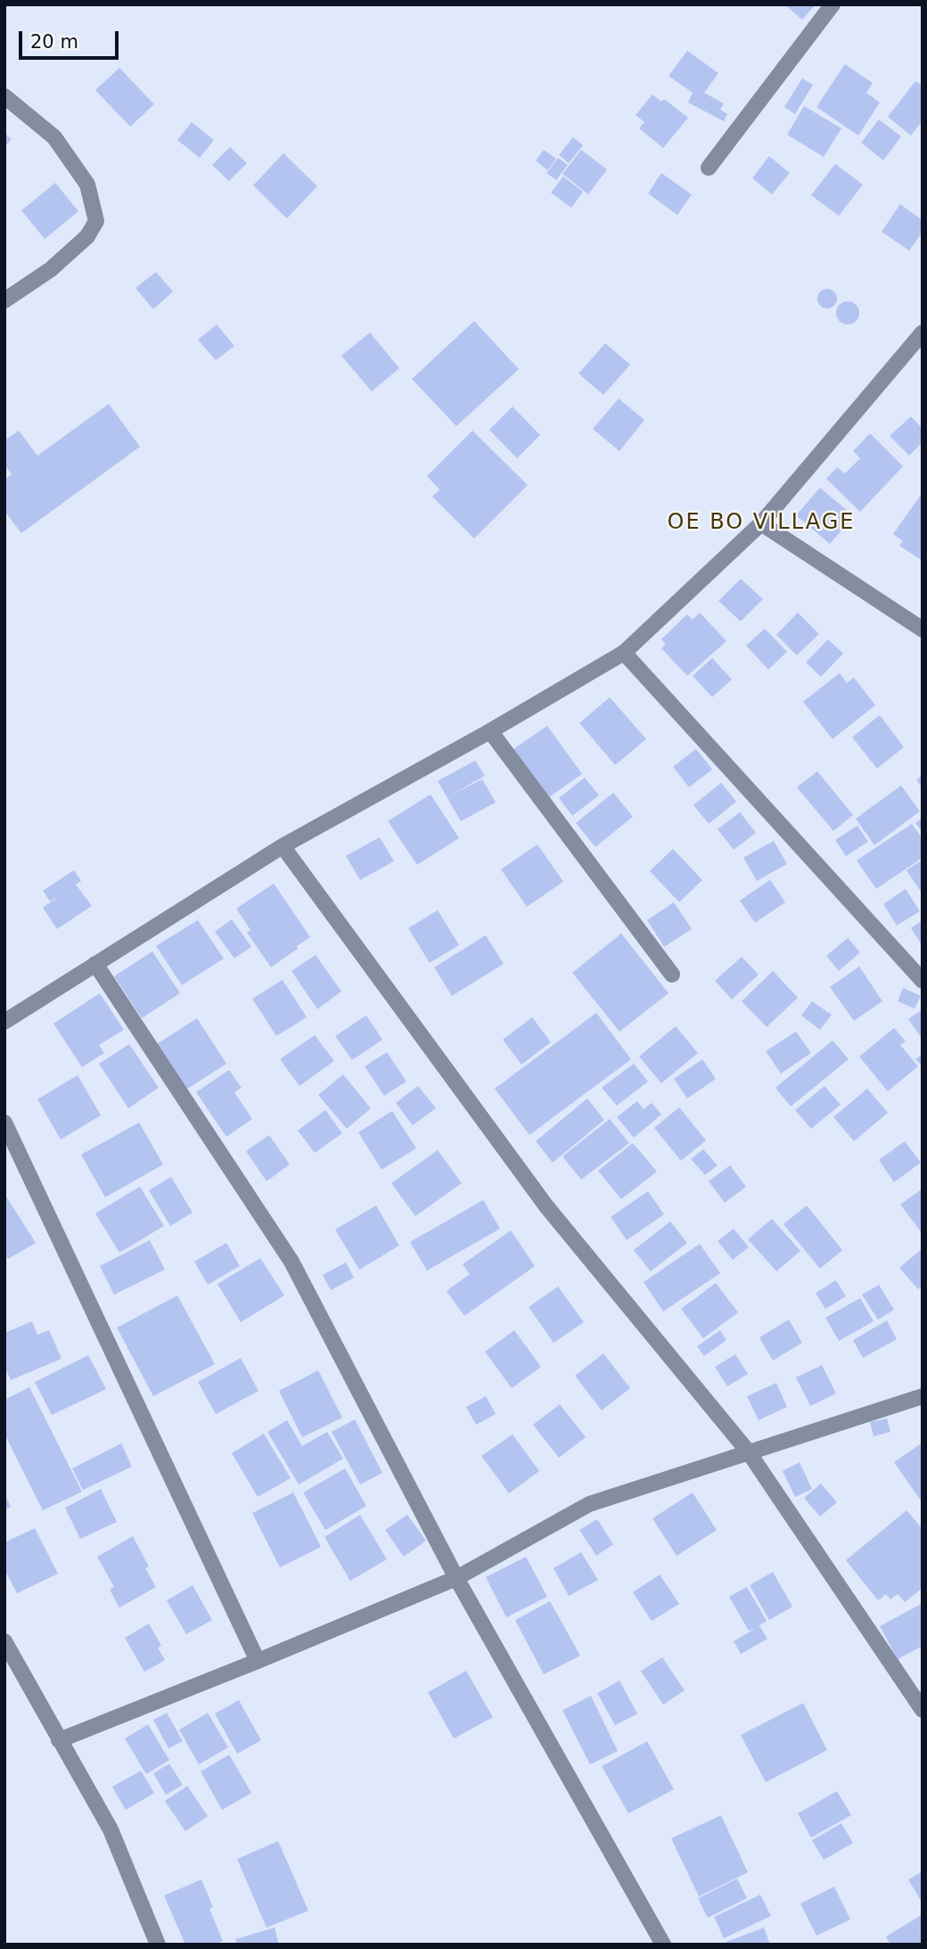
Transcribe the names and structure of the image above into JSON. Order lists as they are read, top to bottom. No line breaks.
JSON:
{"districts":["OE BO VILLAGE"],"scale_bar":"20 m"}
